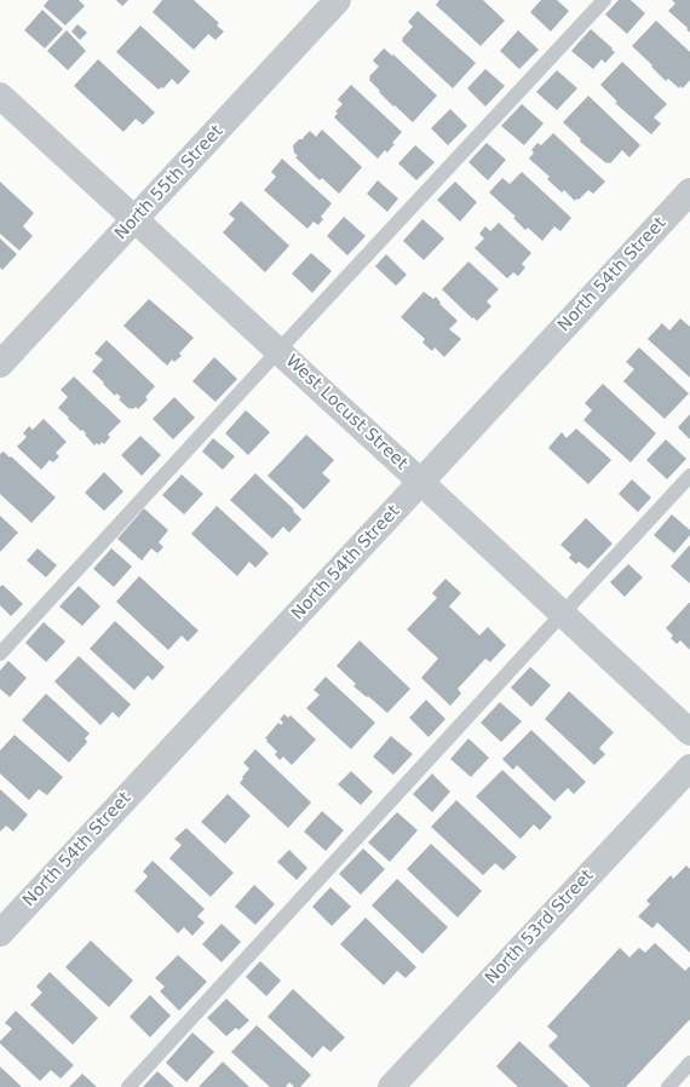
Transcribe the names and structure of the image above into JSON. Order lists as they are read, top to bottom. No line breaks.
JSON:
{"streets":{"street":["North 55th Street","North 54th Street","West Locust Street","North 53rd Street"]},"crossings":[["North 55th Street","West Locust Street"],["North 54th Street","West Locust Street"]]}
